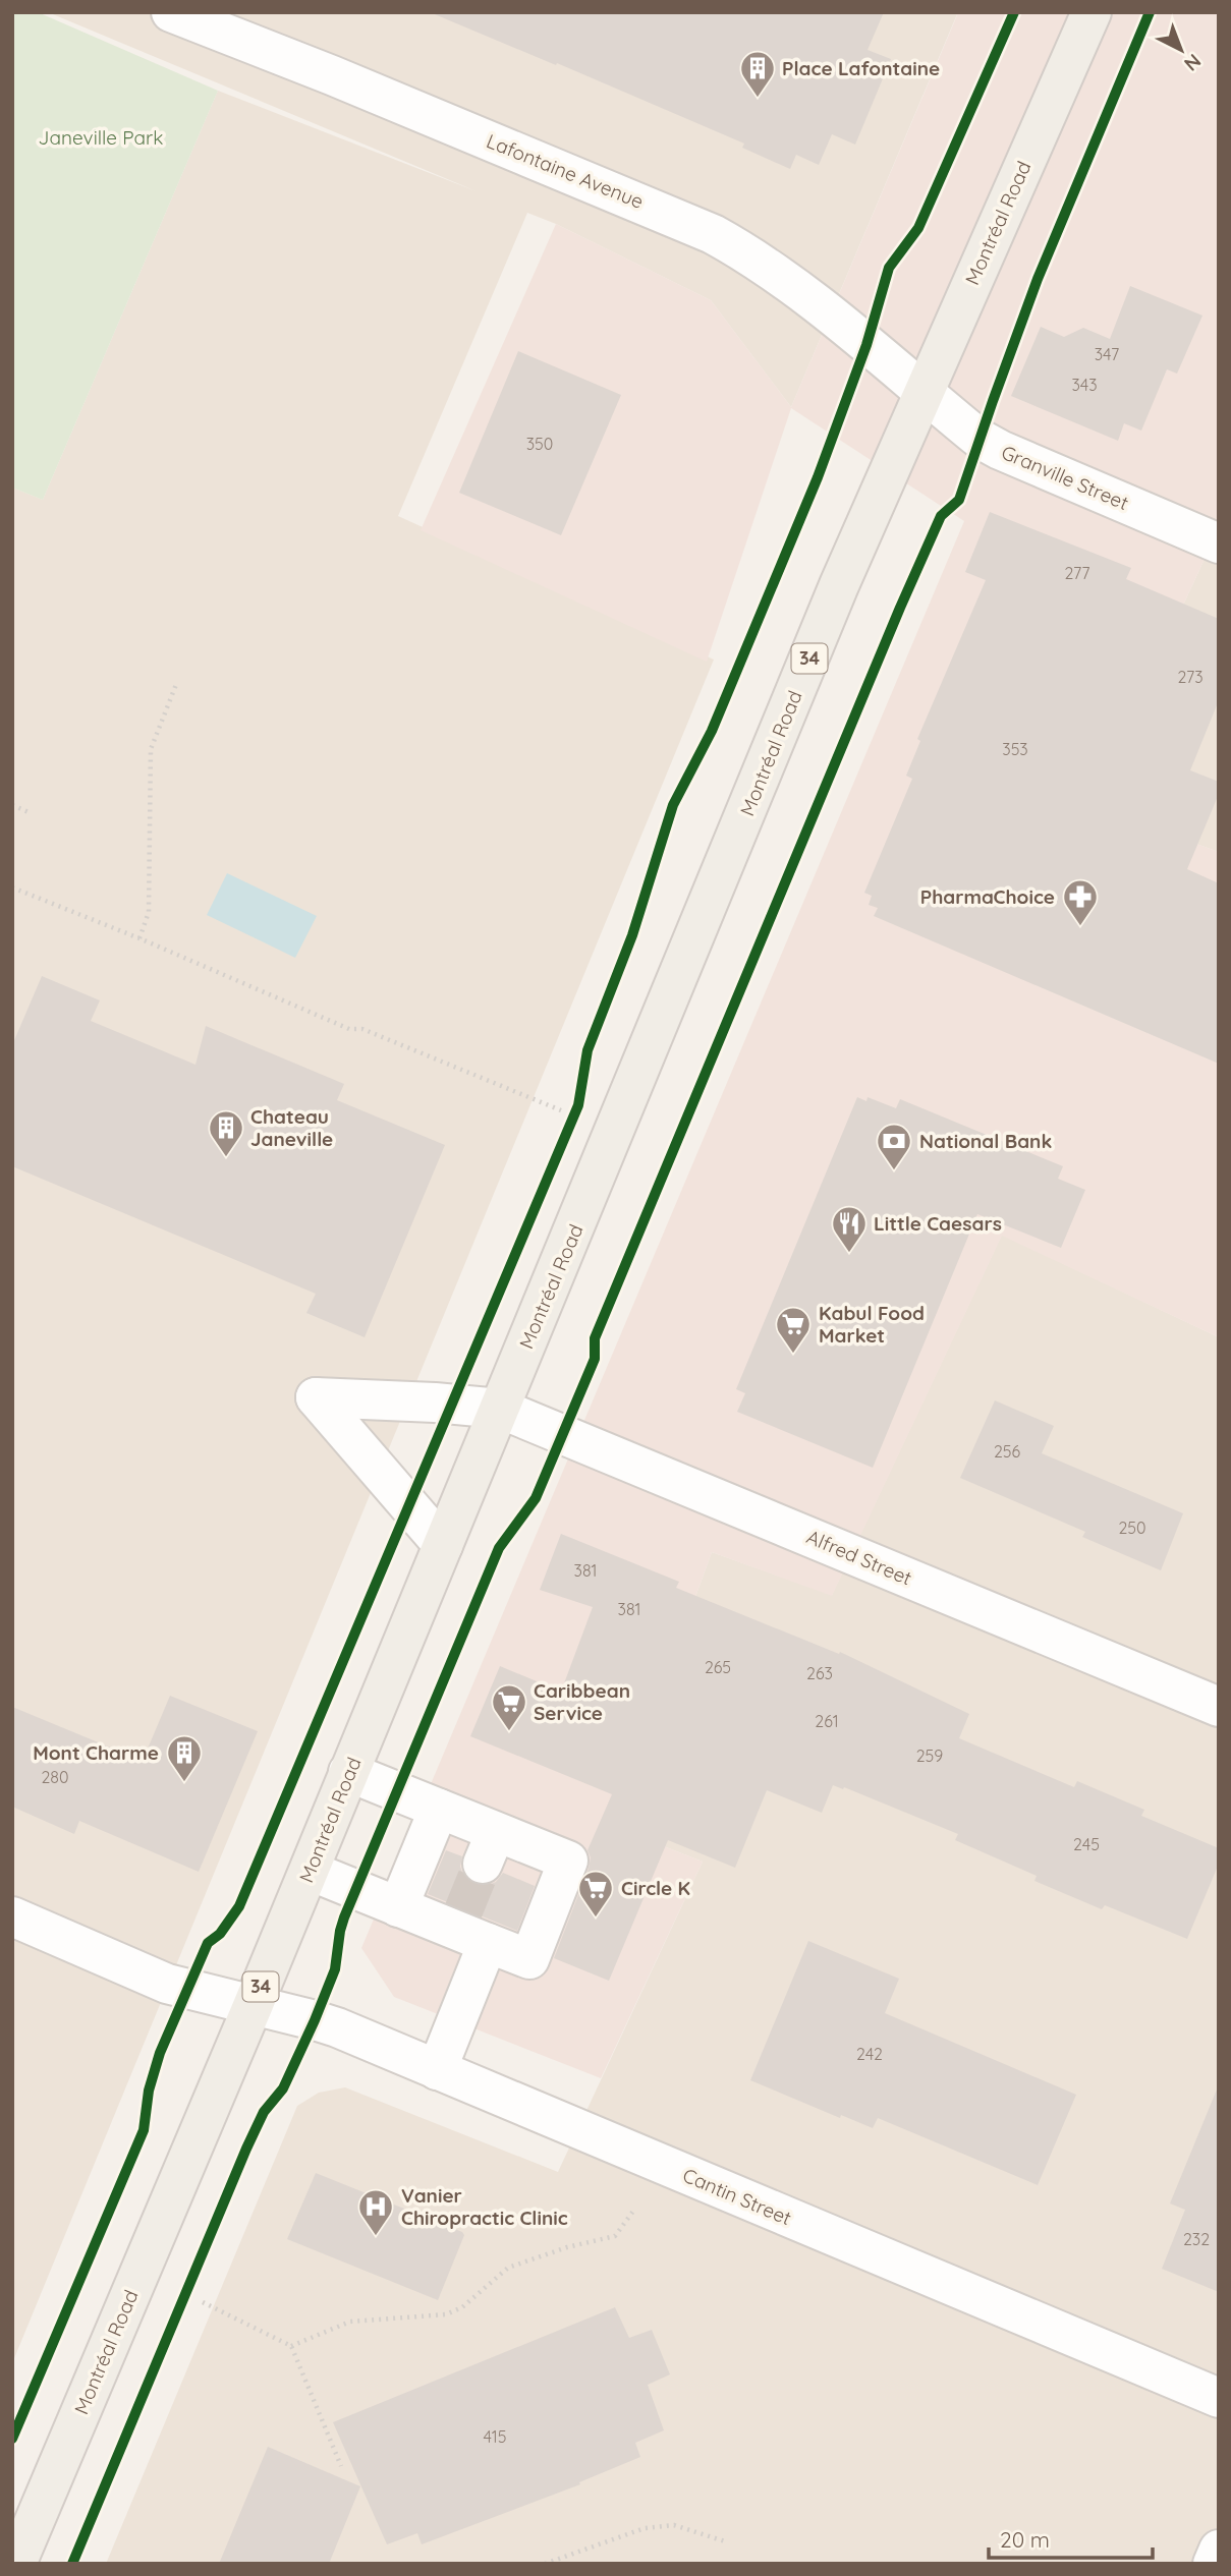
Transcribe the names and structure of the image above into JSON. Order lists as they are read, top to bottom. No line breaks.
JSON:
{"streets":{"main road":["Montréal Road","34"],"street":["Lafontaine Avenue","Granville Street","Alfred Street","Cantin Street"]},"crossings":[["Lafontaine Avenue","Montréal Road"],["Lafontaine Avenue","Granville Street"],["Montréal Road","Granville Street"],["Montréal Road","Alfred Street"],["Montréal Road","Cantin Street"]],"parks":["Janeville Park"],"places":{"building":["Place Lafontaine","Chateau Janeville","Mont Charme"],"pharmacy":["PharmaChoice"],"bank":["National Bank"],"restaurant":["Little Caesars"],"supermarket":["Kabul Food Market","Caribbean Service","Circle K"],"hospital":["Vanier Chiropractic Clinic"]},"house_numbers":["347","343","350","277","273","353","256","250","381","381","265","263","261","259","280","245","242","232","415"],"scale_bar":"20 m","north":"bottom right"}
